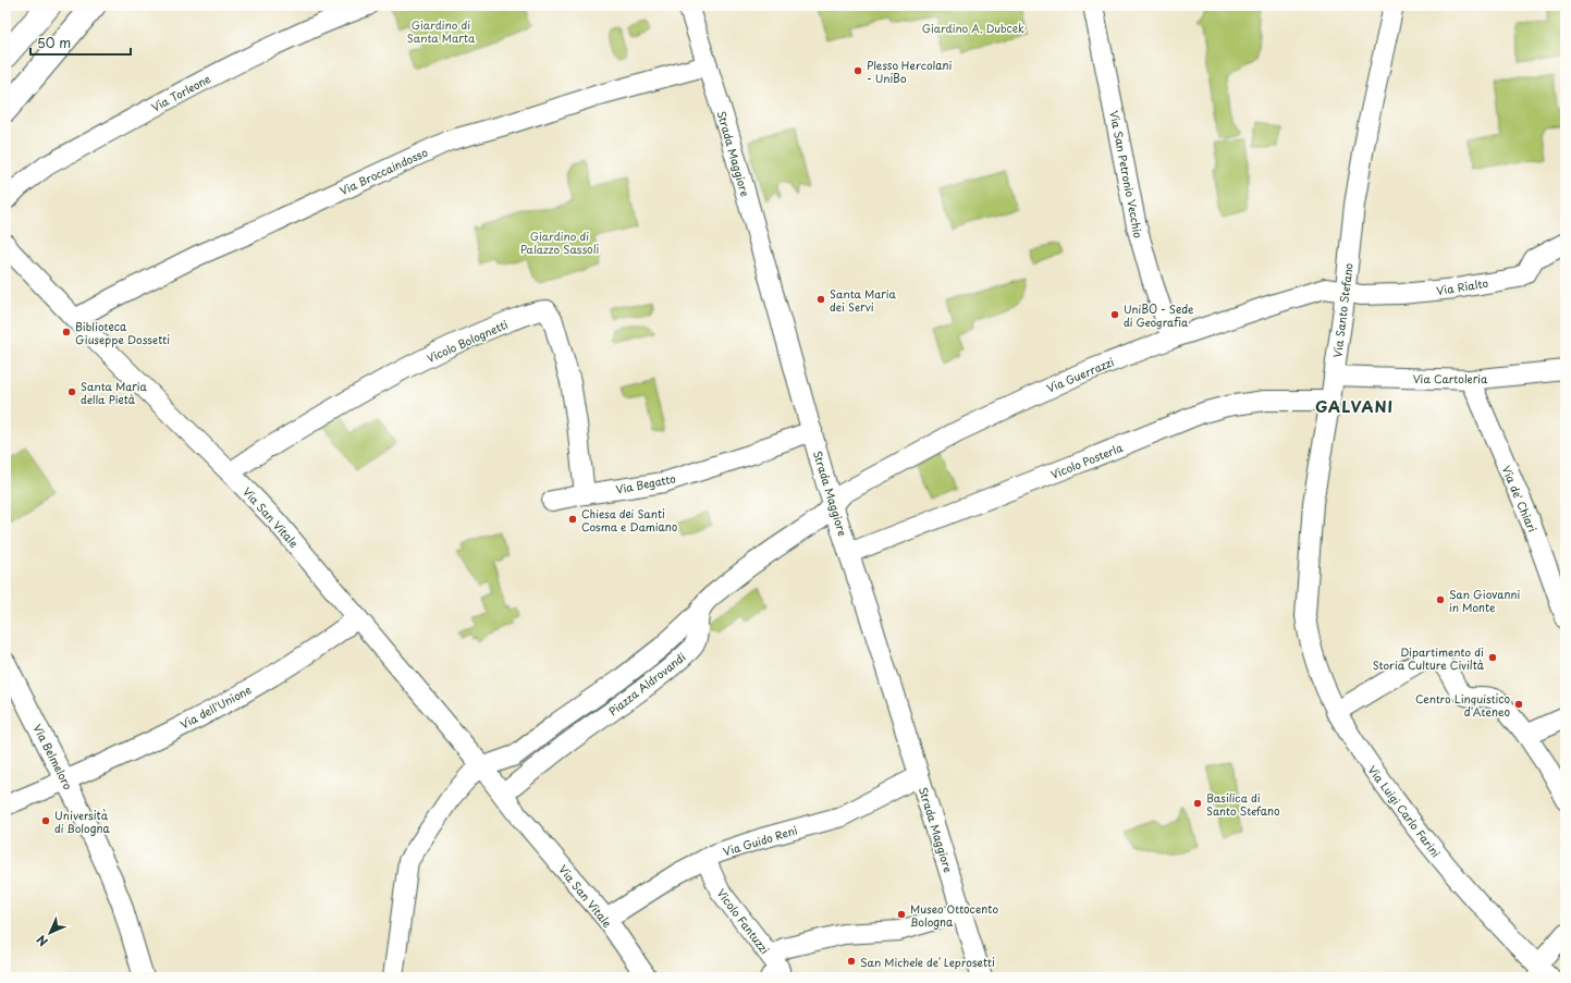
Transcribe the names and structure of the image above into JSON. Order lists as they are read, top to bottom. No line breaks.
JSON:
{"streets":{"street":["Via Torleone","Strada Maggiore","Via Broccaindosso","Via San Petronio Vecchio","Via Rialto","Via Santo Stefano","Vicolo Bolognetti","Via Guerrazzi","Via Cartoleria","Vicolo Posterla","Via Begatto","Via de' Chiari","Via San Vitale","Piazza Aldrovandi","Via dell'Unione","Via Belmeloro","Via Luigi Carlo Farini","Via Guido Reni","Vicolo Fantuzzi"]},"crossings":[["Strada Maggiore","Via Broccaindosso"],["Strada Maggiore","Via Guerrazzi"],["Strada Maggiore","Vicolo Posterla"],["Strada Maggiore","Via Begatto"],["Strada Maggiore","Piazza Aldrovandi"],["Strada Maggiore","Via Guido Reni"],["Via Broccaindosso","Via San Vitale"],["Via San Petronio Vecchio","Via Guerrazzi"],["Via Rialto","Via Santo Stefano"],["Via Rialto","Via Guerrazzi"],["Via Santo Stefano","Via Guerrazzi"],["Via Santo Stefano","Via Cartoleria"],["Via Santo Stefano","Vicolo Posterla"],["Via Santo Stefano","Via Luigi Carlo Farini"],["Vicolo Bolognetti","Via Begatto"],["Vicolo Bolognetti","Via San Vitale"],["Via Guerrazzi","Piazza Aldrovandi"],["Via Cartoleria","Via de' Chiari"],["Via San Vitale","Piazza Aldrovandi"],["Via San Vitale","Via dell'Unione"],["Via San Vitale","Via Guido Reni"],["Via dell'Unione","Via Belmeloro"],["Via Guido Reni","Vicolo Fantuzzi"]],"districts":["GALVANI"],"parks":["Giardino di Santa Marta","Giardino A. Dubcek","Giardino di Palazzo Sassoli"],"places":["Plesso Hercolani - UniBo","Santa Maria dei Servi","UniBO - Sede di Geografia","Biblioteca Giuseppe Dossetti","Santa Maria della Pietà","Chiesa dei Santi Cosma e Damiano","San Giovanni in Monte","Dipartimento di Storia Culture Civiltà","Centro Linguistico d'Ateneo","Basilica di Santo Stefano","Università di Bologna","Museo Ottocento Bologna","San Michele de' Leprosetti"],"scale_bar":"50 m","north":"bottom left"}
